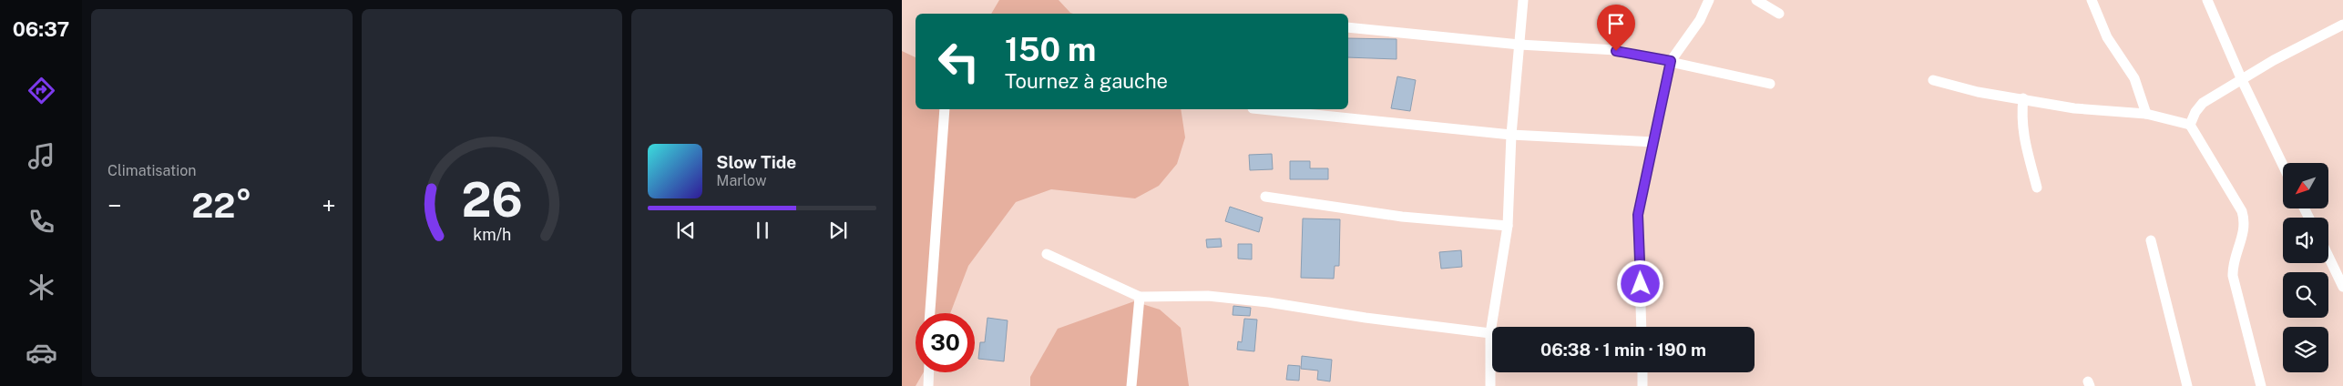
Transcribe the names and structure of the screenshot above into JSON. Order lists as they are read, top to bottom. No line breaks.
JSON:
{"north":"bottom left","page":{"tabs":"06:37","tile":"Climatisation","turn":["150 m","Tournez à gauche"],"song":["Slow Tide","Marlow"],"heat":["−","22°","+"],"limit":"30","trip":"06:38 · 1 min · 190 m","gauge":["26","km/h"]}}
